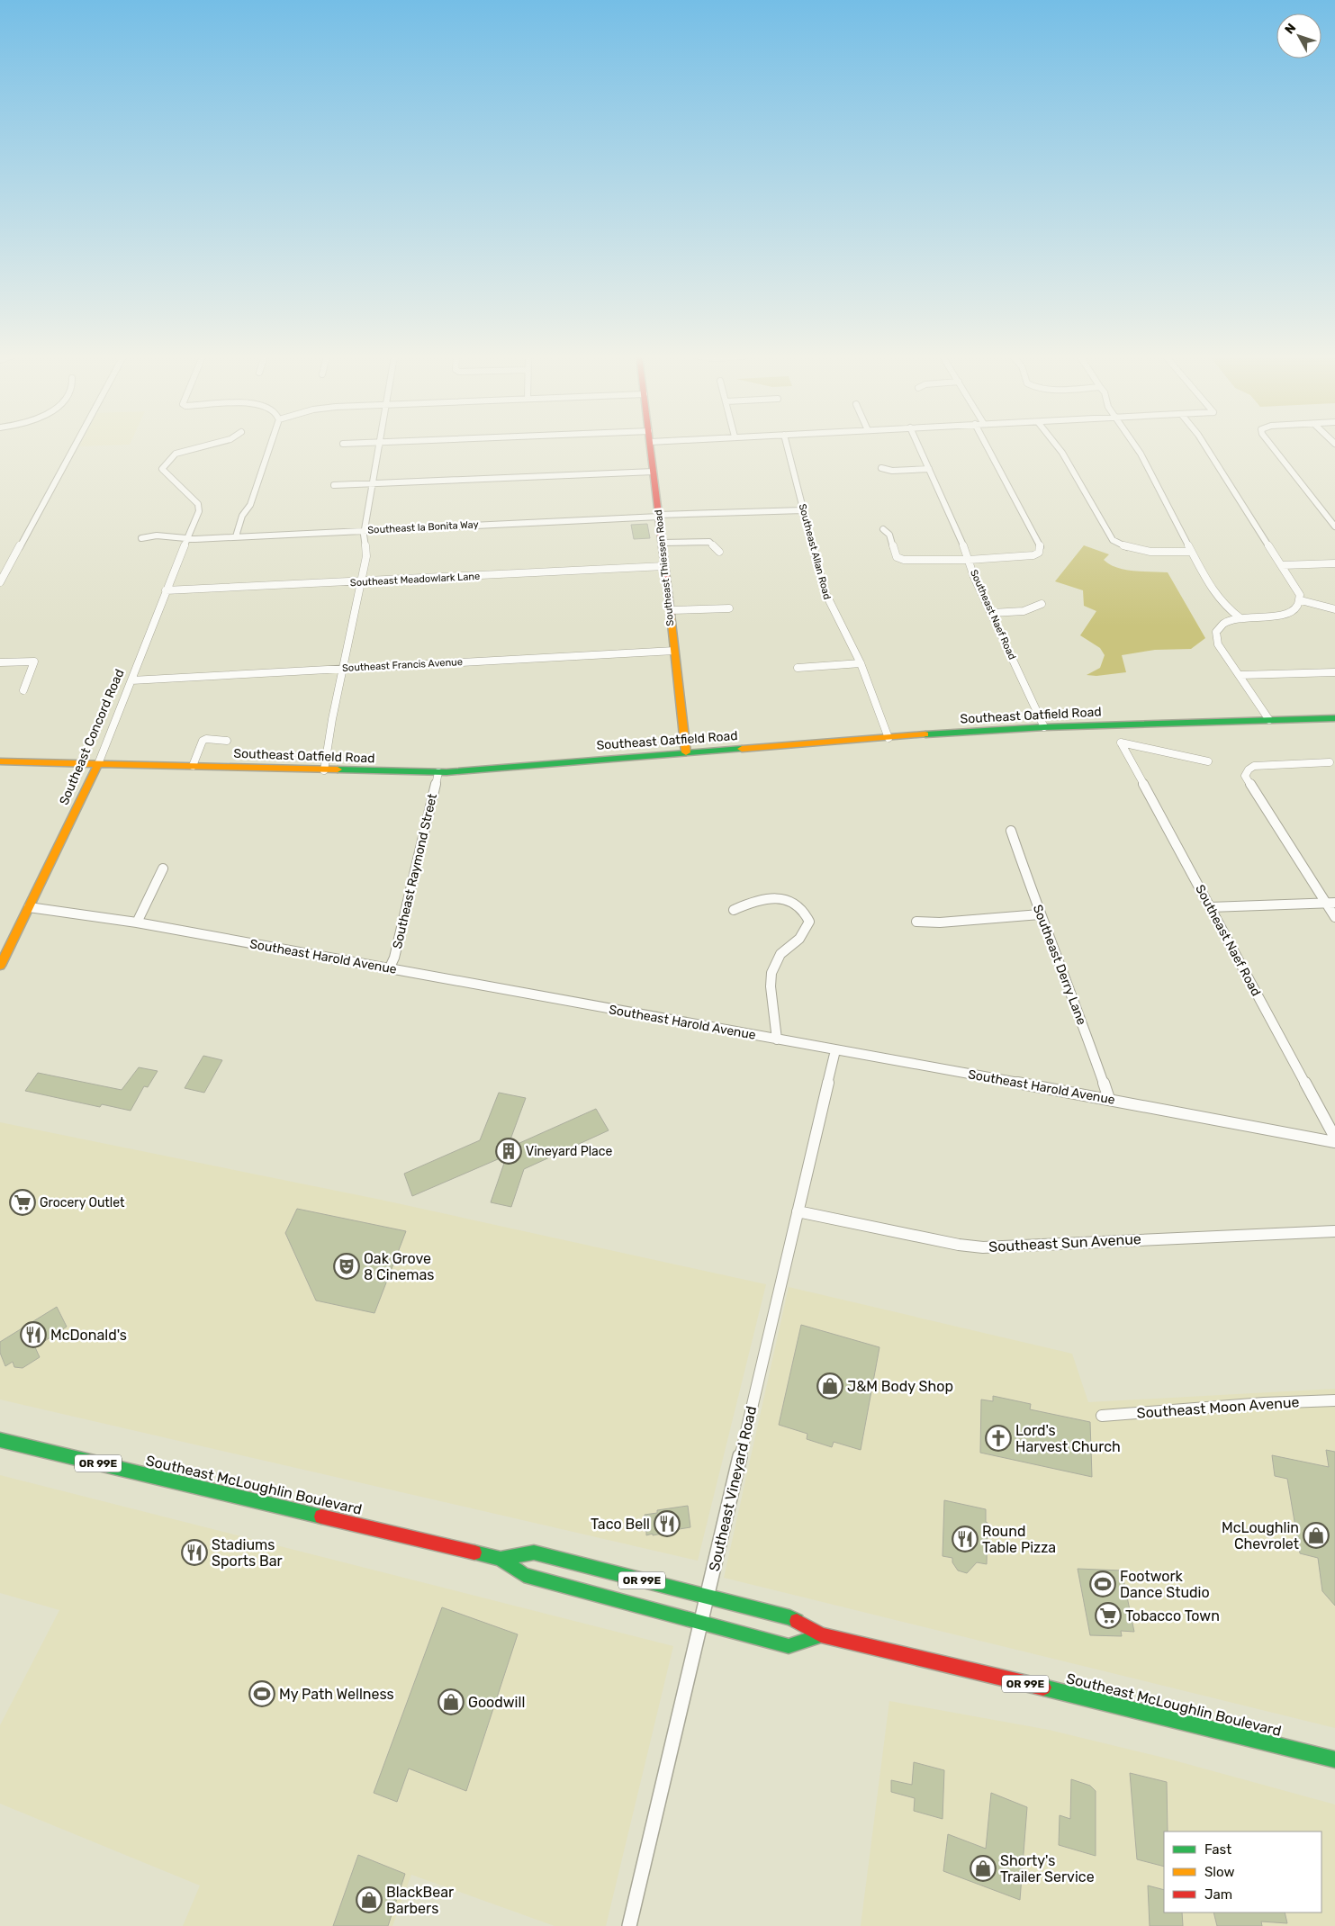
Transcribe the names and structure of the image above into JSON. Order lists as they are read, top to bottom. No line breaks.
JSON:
{"streets":{"main road":["Southeast Thiessen Road","Southeast Oatfield Road","Southeast Concord Road","OR 99E","Southeast McLoughlin Boulevard"],"street":["Southeast la Bonita Way","Southeast Allan Road","Southeast Meadowlark Lane","Southeast Naef Road","Southeast Francis Avenue","Southeast Raymond Street","Southeast Harold Avenue","Southeast Derry Lane","Southeast Sun Avenue","Southeast Moon Avenue","Southeast Vineyard Road"]},"crossings":[["Southeast la Bonita Way","Southeast Allan Road"],["Southeast la Bonita Way","Southeast Thiessen Road"],["Southeast la Bonita Way","Southeast Concord Road"],["Southeast Allan Road","Southeast Oatfield Road"],["Southeast Thiessen Road","Southeast Meadowlark Lane"],["Southeast Thiessen Road","Southeast Francis Avenue"],["Southeast Thiessen Road","Southeast Oatfield Road"],["Southeast Meadowlark Lane","Southeast Concord Road"],["Southeast Naef Road","Southeast Oatfield Road"],["Southeast Francis Avenue","Southeast Concord Road"],["Southeast Oatfield Road","Southeast Concord Road"],["Southeast Oatfield Road","Southeast Raymond Street"],["Southeast Concord Road","Southeast Harold Avenue"],["Southeast Raymond Street","Southeast Harold Avenue"],["Southeast Harold Avenue","Southeast Derry Lane"],["Southeast Harold Avenue","Southeast Vineyard Road"],["Southeast Sun Avenue","Southeast Vineyard Road"],["Southeast McLoughlin Boulevard","Southeast Vineyard Road"]],"places":{"building":["Vineyard Place"],"supermarket":["Grocery Outlet","Tobacco Town"],"theatre":["Oak Grove 8 Cinemas"],"restaurant":["McDonald's","Taco Bell","Round Table Pizza","Stadiums Sports Bar"],"shop":["J&M Body Shop","McLoughlin Chevrolet","Goodwill","Shorty's Trailer Service","BlackBear Barbers"],"church":["Lord's Harvest Church"],"sports":["Footwork Dance Studio","My Path Wellness"]},"legend":["Fast","Slow","Jam"],"north":"top left"}
